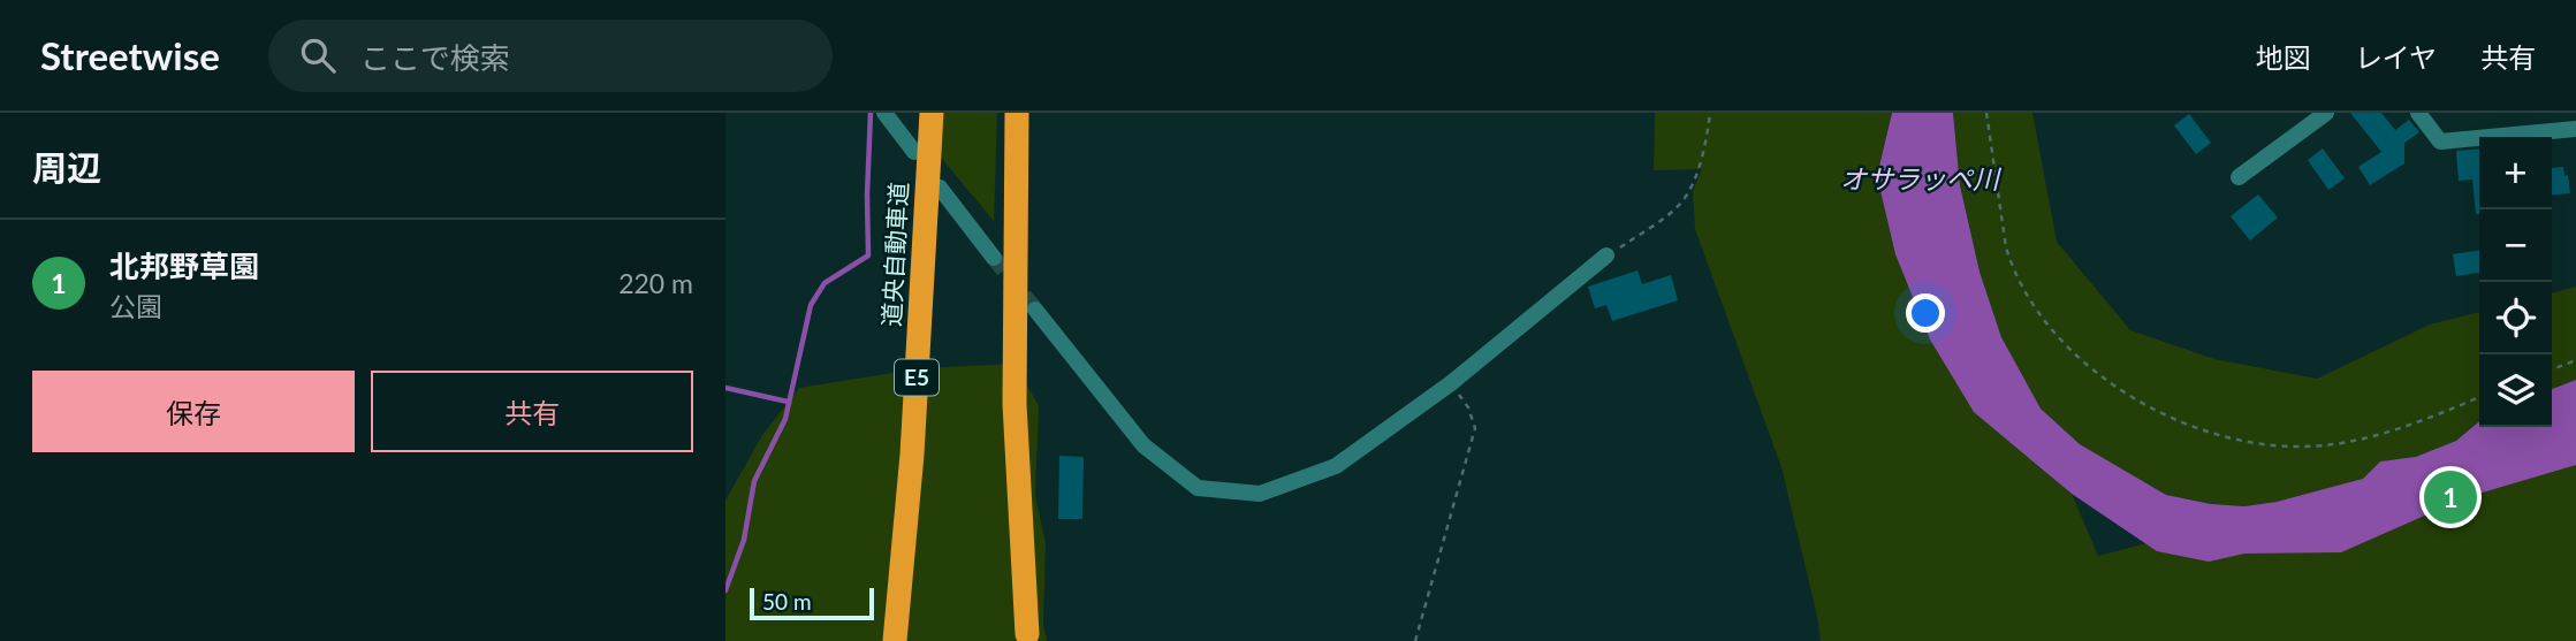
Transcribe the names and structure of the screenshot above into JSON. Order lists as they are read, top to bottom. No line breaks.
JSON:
{"streets":{"highway":["道央自動車道","E5"]},"water":["オサラッペ川"],"scale_bar":"50 m","page":{"header":"Streetwise","search":"ここで検索","nav":["地図","レイヤ","共有"],"heading":"周辺","map_buttons":["+","−"],"list":[{"mark":"1","name":"北邦野草園","note":"公園","value":"220 m"}],"buttons":["保存","共有"],"pins":"1","scale":"50 m"}}
